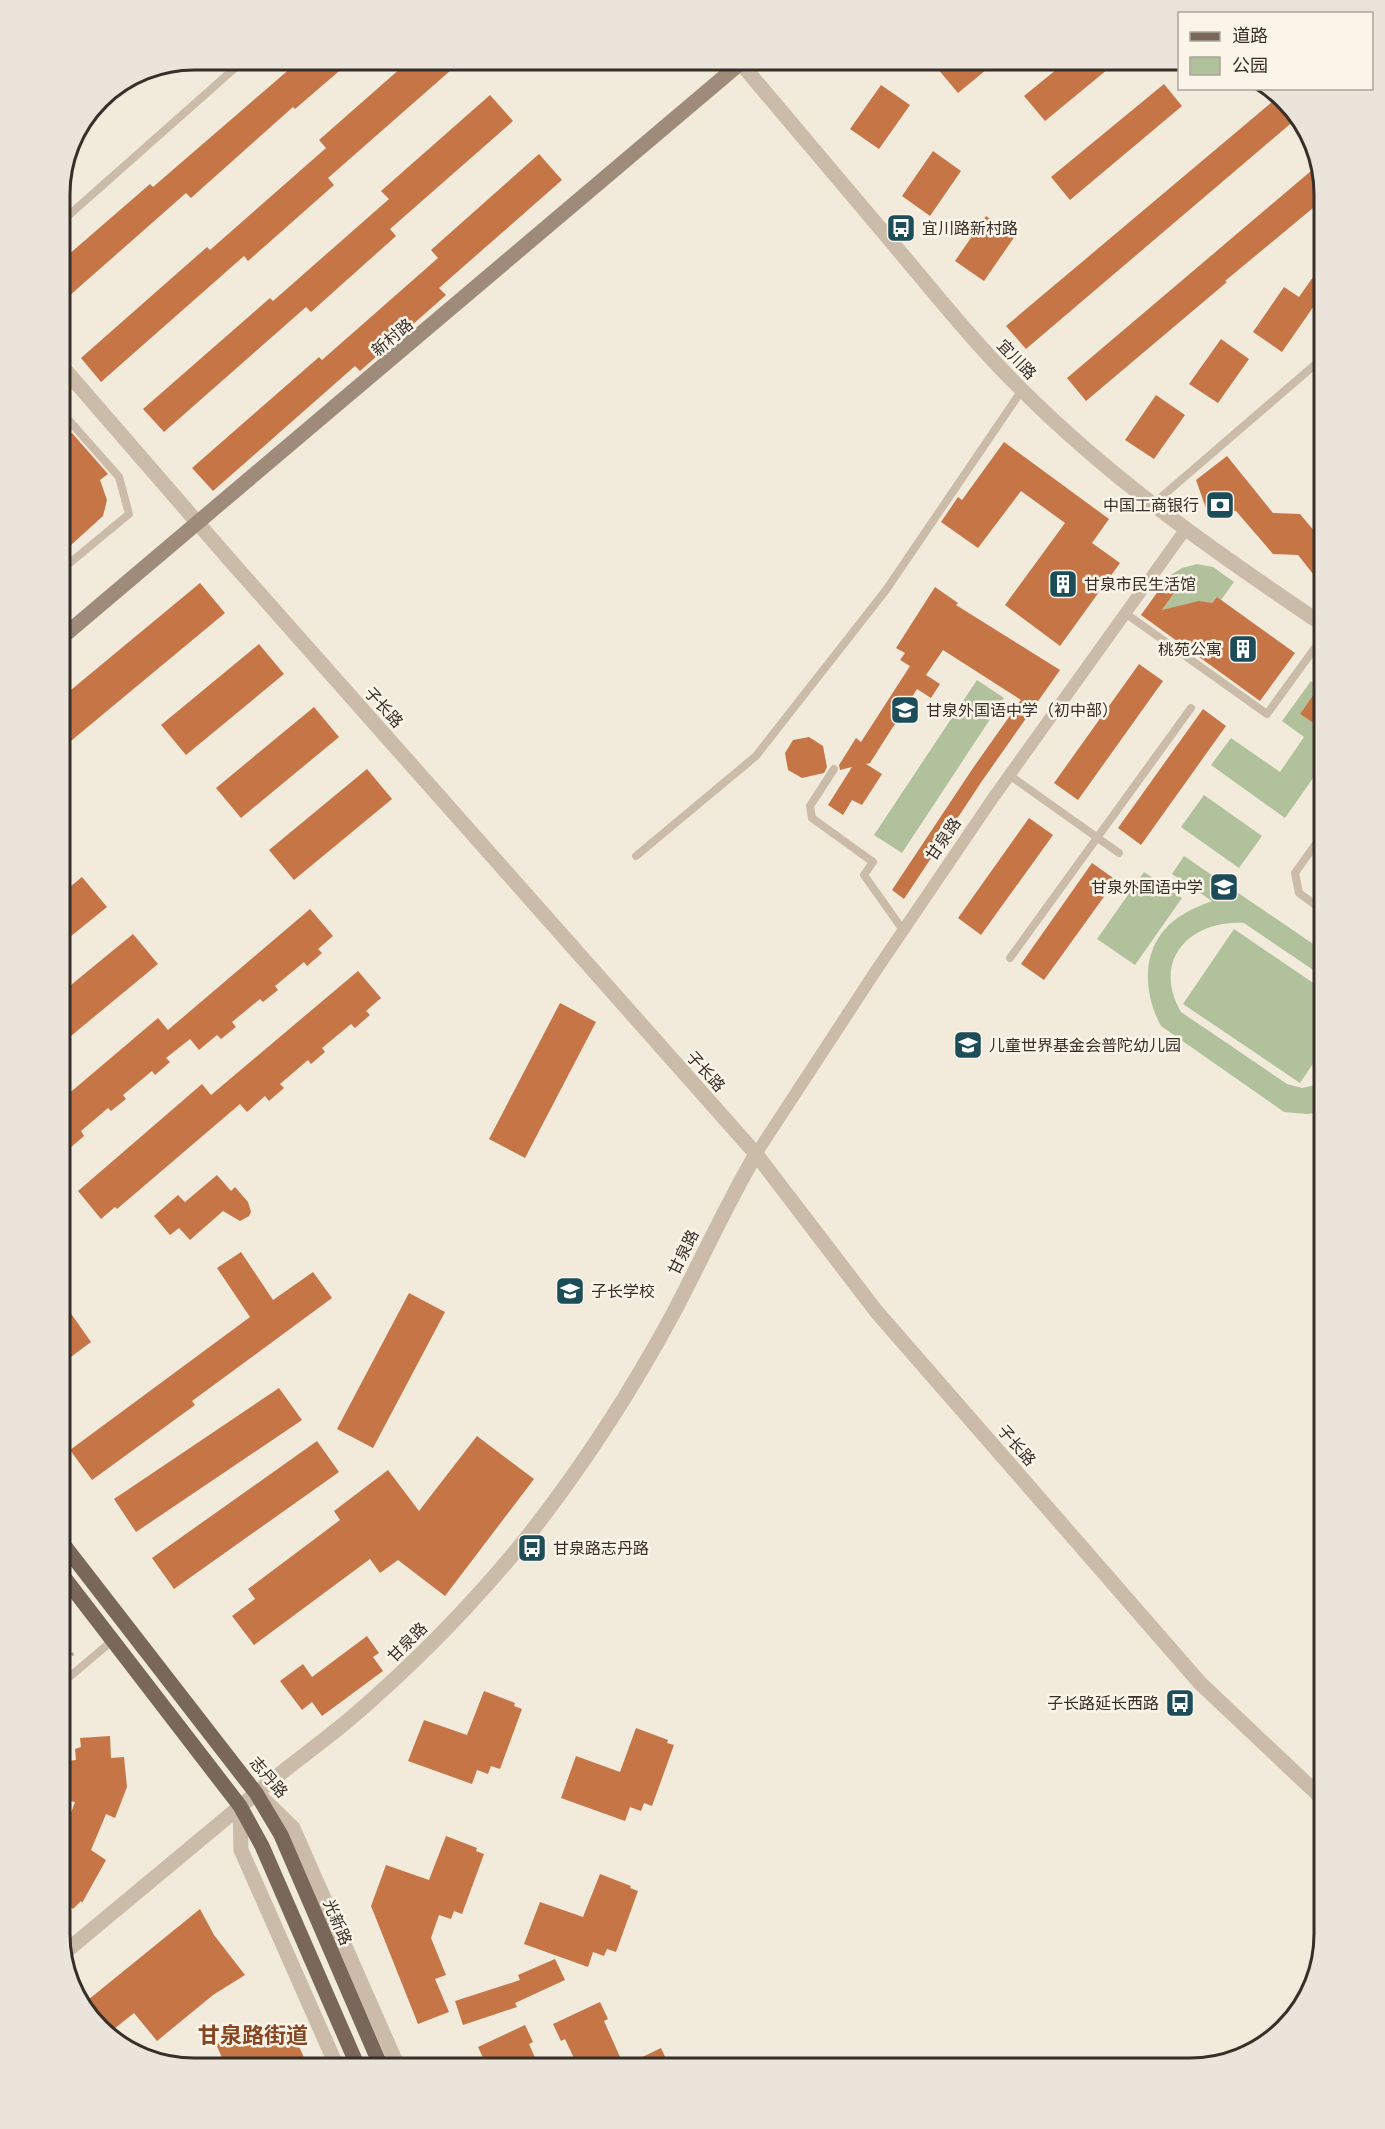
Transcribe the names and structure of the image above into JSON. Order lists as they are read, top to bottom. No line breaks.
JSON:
{"streets":{"main road":["新村路","志丹路","光新路"],"street":["宜川路","子长路","甘泉路"]},"crossings":[["新村路","子长路"],["宜川路","甘泉路"],["子长路","甘泉路"],["甘泉路","志丹路"],["甘泉路","光新路"],["志丹路","光新路"]],"districts":["甘泉路街道"],"places":{"bus stop":["宜川路新村路","甘泉路志丹路","子长路延长西路"],"bank":["中国工商银行"],"building":["甘泉市民生活馆","桃苑公寓"],"school or university":["甘泉外国语中学（初中部）","甘泉外国语中学","儿童世界基金会普陀幼儿园","子长学校"]},"legend":["道路","公园"]}
